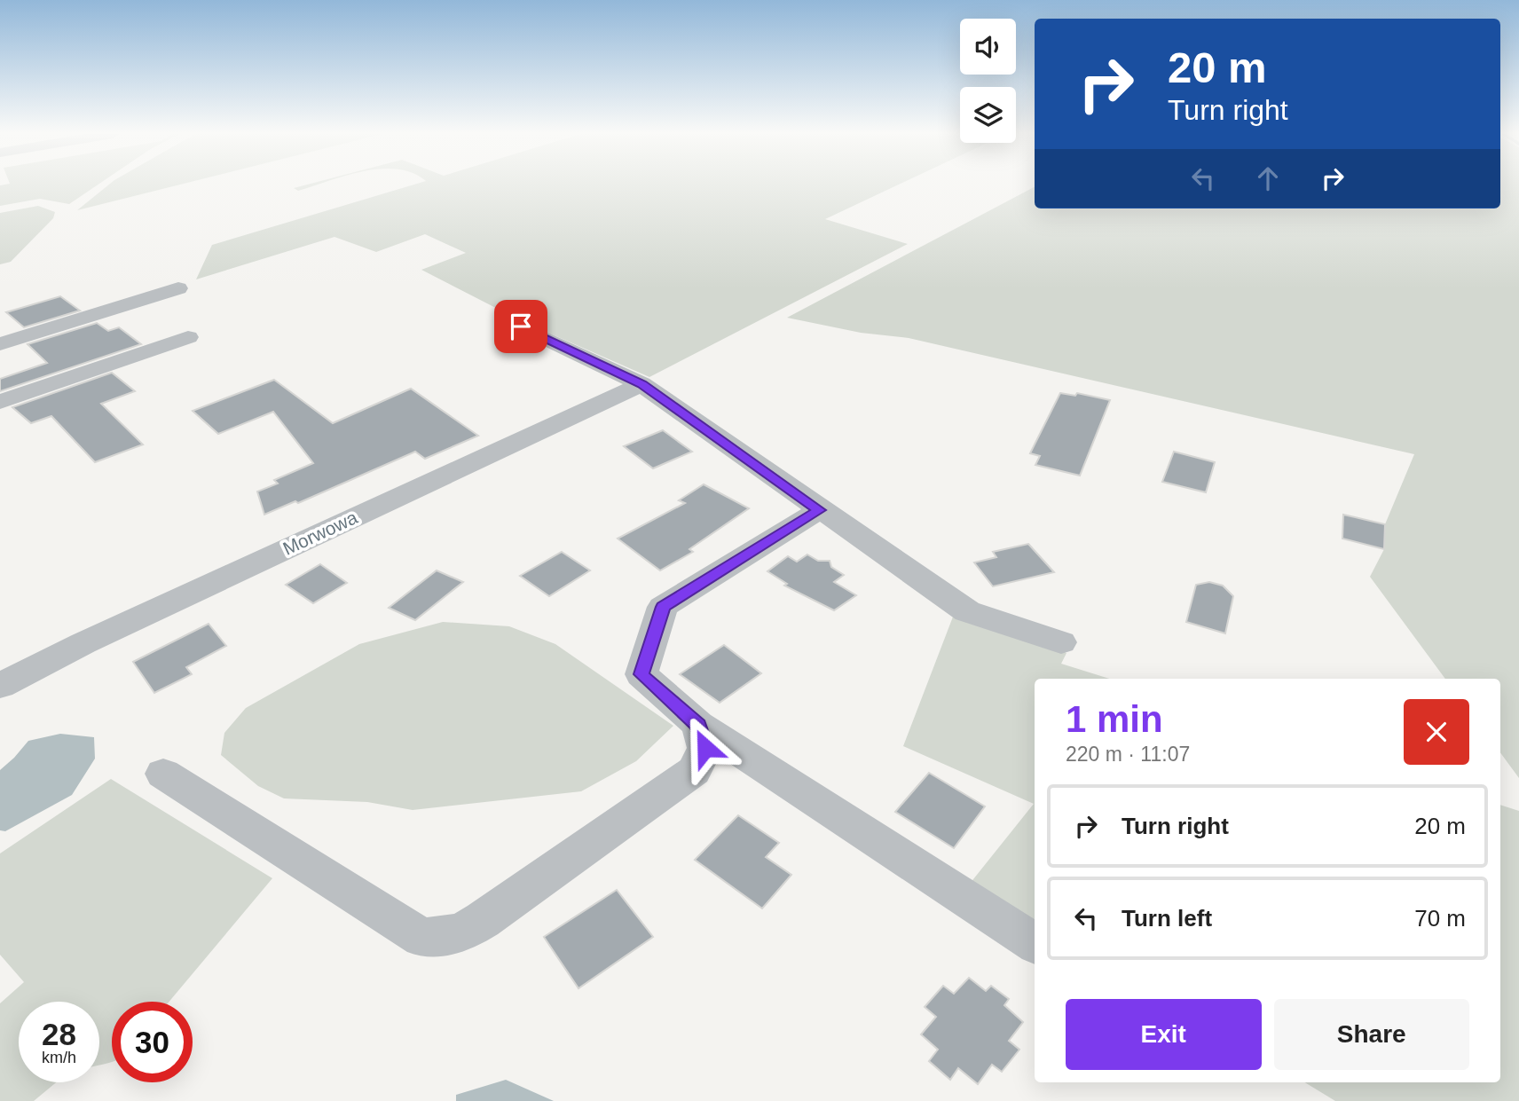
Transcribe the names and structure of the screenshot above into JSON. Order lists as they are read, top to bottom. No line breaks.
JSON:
{"streets":{"street":["Morwowa"]},"page":{"turn":["20 m","Turn right"],"heading":["1 min","220 m · 11:07"],"list":[{"name":"Turn right","value":"20 m"},{"name":"Turn left","value":"70 m"}],"buttons":["Exit","Share"],"speed":"28 km/h","limit":"30"}}
